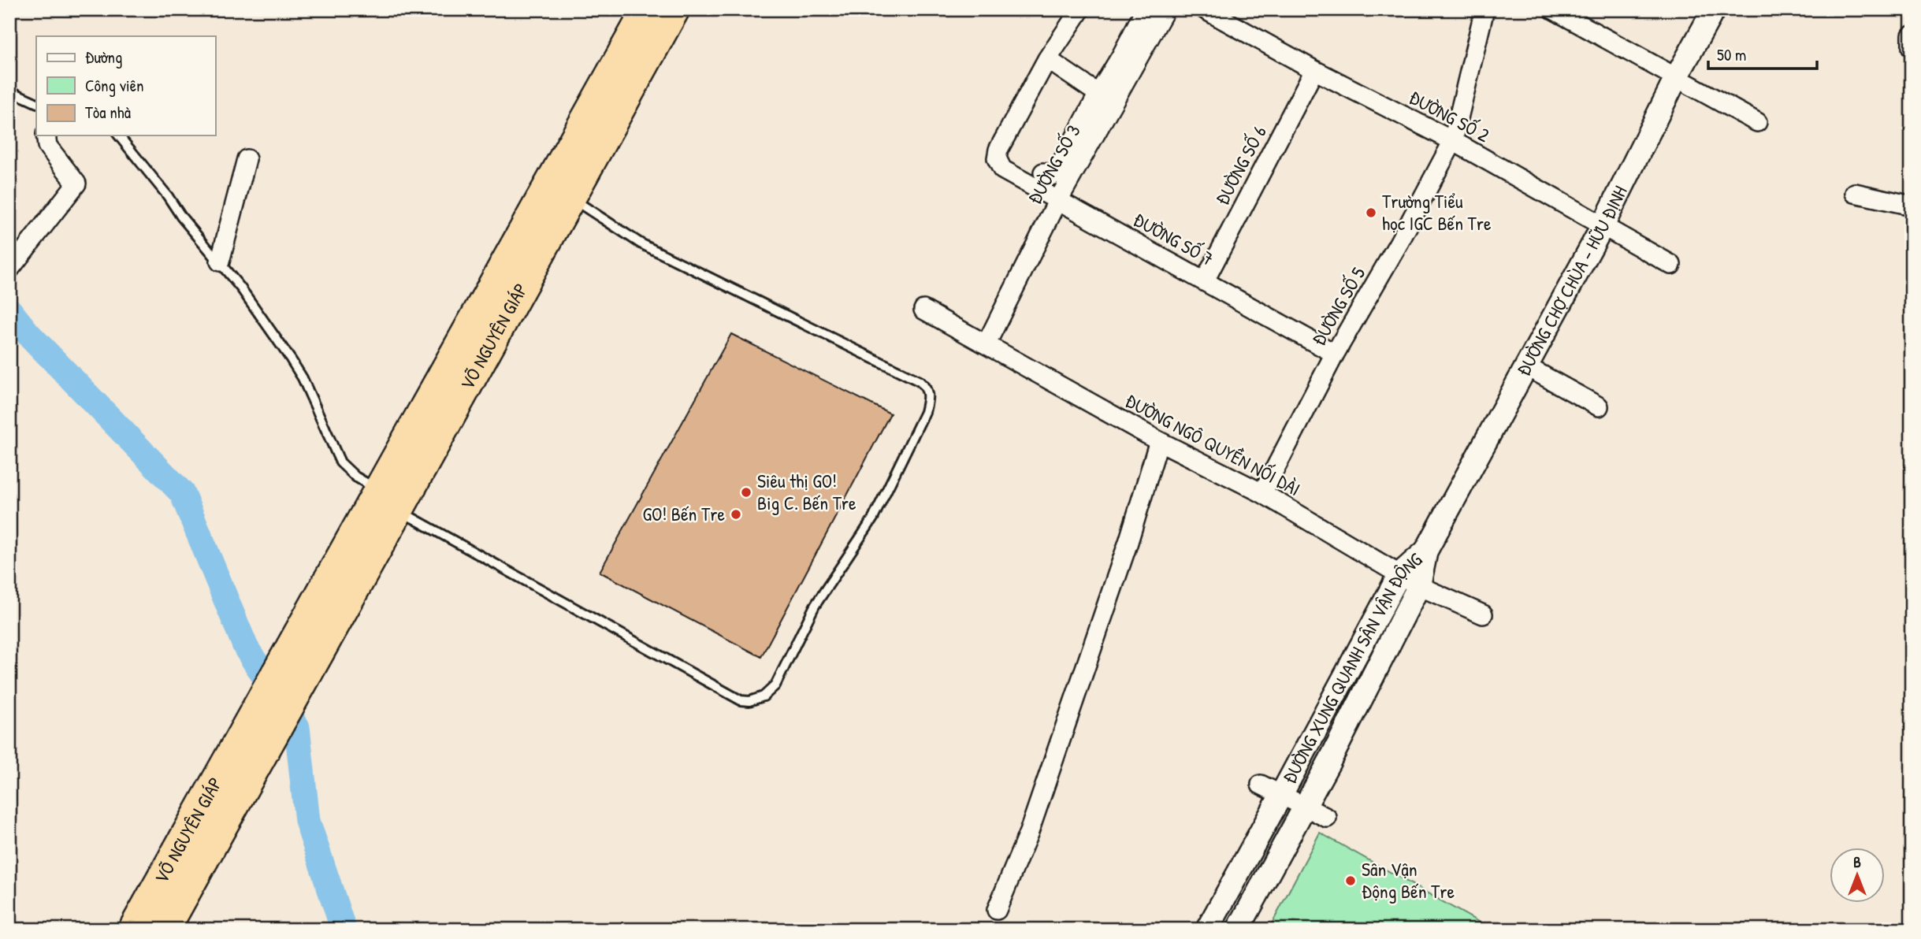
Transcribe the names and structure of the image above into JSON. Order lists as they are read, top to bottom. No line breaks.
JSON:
{"streets":{"highway":["VÕ NGUYÊN GIÁP"],"street":["ĐƯỜNG SỐ 2","ĐƯỜNG SỐ 3","ĐƯỜNG SỐ 6","ĐƯỜNG SỐ 7","ĐƯỜNG CHỢ CHÙA - HỮU ĐỊNH","ĐƯỜNG SỐ 5","ĐƯỜNG NGÔ QUYỀN NỐI DÀI","ĐƯỜNG XUNG QUANH SÂN VẬN ĐỘNG"]},"crossings":[["ĐƯỜNG SỐ 2","ĐƯỜNG SỐ 6"],["ĐƯỜNG SỐ 2","ĐƯỜNG CHỢ CHÙA - HỮU ĐỊNH"],["ĐƯỜNG SỐ 2","ĐƯỜNG SỐ 5"],["ĐƯỜNG SỐ 3","ĐƯỜNG SỐ 7"],["ĐƯỜNG SỐ 3","ĐƯỜNG NGÔ QUYỀN NỐI DÀI"],["ĐƯỜNG SỐ 6","ĐƯỜNG SỐ 7"],["ĐƯỜNG SỐ 7","ĐƯỜNG SỐ 5"],["ĐƯỜNG CHỢ CHÙA - HỮU ĐỊNH","ĐƯỜNG XUNG QUANH SÂN VẬN ĐỘNG"],["ĐƯỜNG SỐ 5","ĐƯỜNG NGÔ QUYỀN NỐI DÀI"],["ĐƯỜNG NGÔ QUYỀN NỐI DÀI","ĐƯỜNG XUNG QUANH SÂN VẬN ĐỘNG"]],"places":["Trường Tiểu học IGC Bến Tre","Siêu thị GO! Big C. Bến Tre","GO! Bến Tre","Sân Vận Động Bến Tre"],"legend":["Đường","Công viên","Tòa nhà"],"scale_bar":"50 m","north":"top"}
